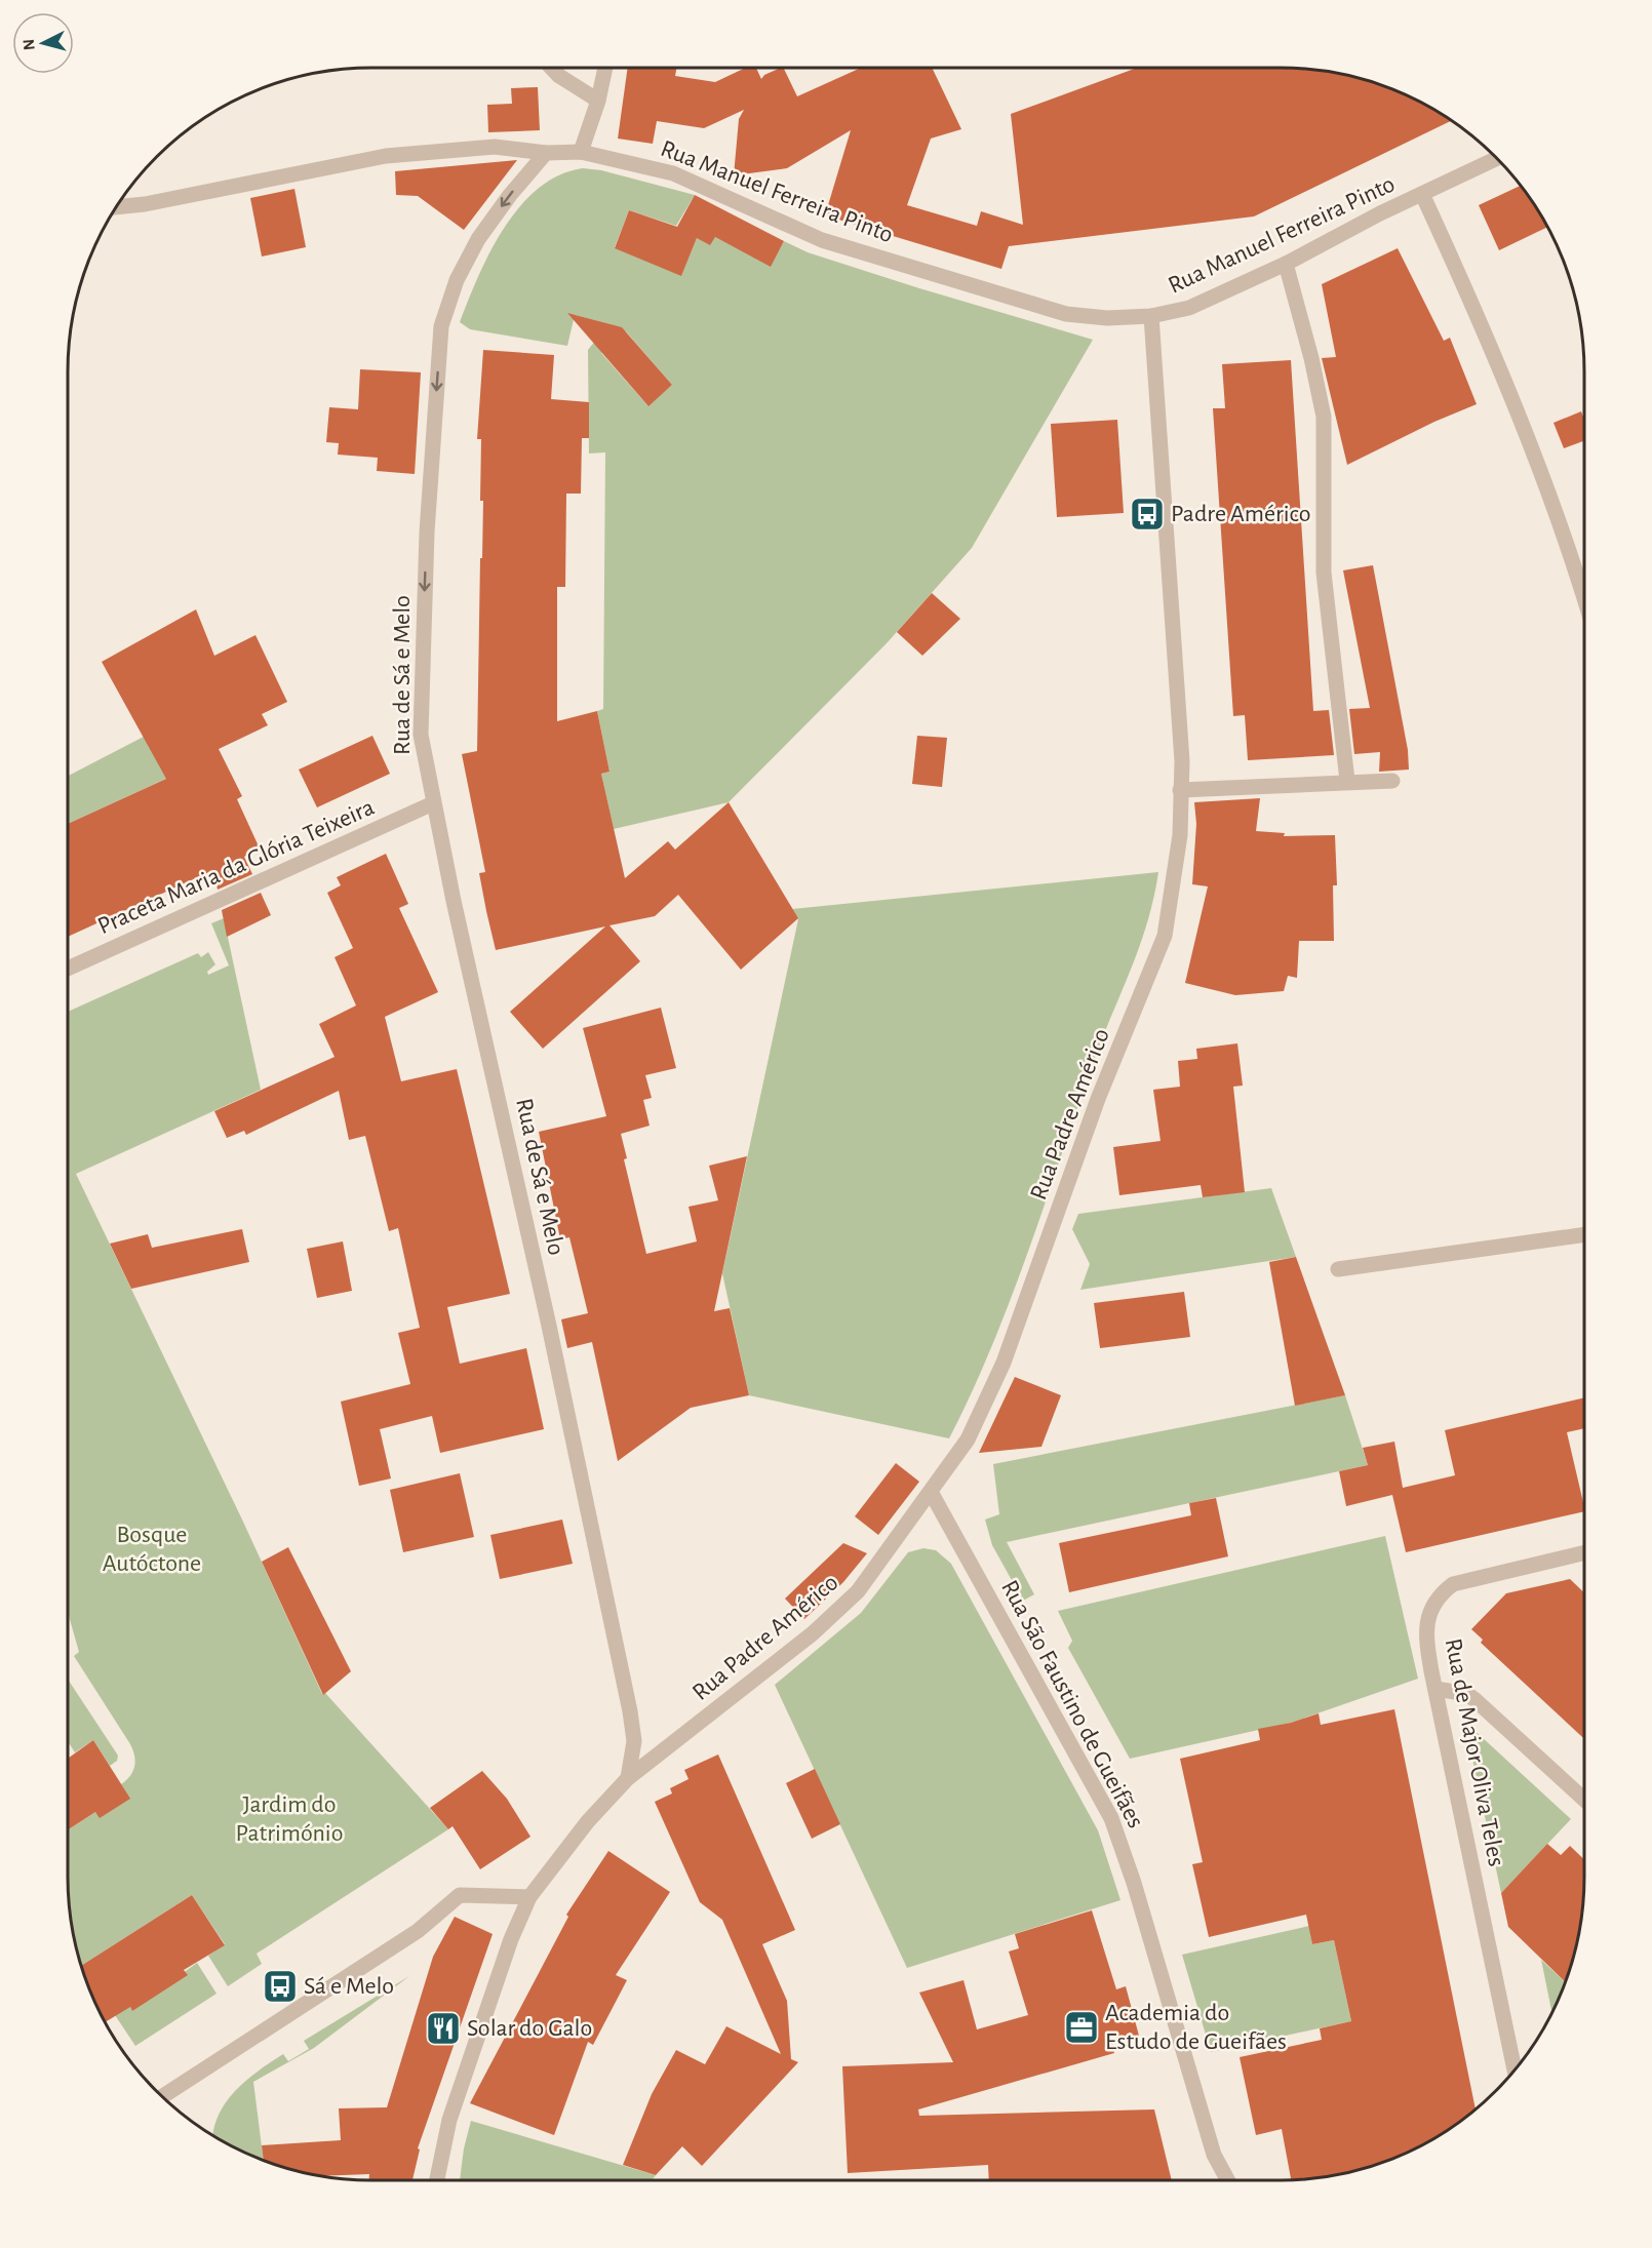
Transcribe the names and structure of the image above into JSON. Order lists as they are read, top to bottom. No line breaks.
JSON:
{"streets":{"street":["Rua Manuel Ferreira Pinto","Rua de Sá e Melo","Praceta Maria da Glória Teixeira","Rua Padre Américo","Rua São Faustino de Gueifães","Rua de Major Oliva Teles"]},"crossings":[["Rua Manuel Ferreira Pinto","Rua de Sá e Melo"],["Rua Manuel Ferreira Pinto","Rua Padre Américo"],["Rua de Sá e Melo","Praceta Maria da Glória Teixeira"],["Rua de Sá e Melo","Rua Padre Américo"],["Rua Padre Américo","Rua São Faustino de Gueifães"]],"one_way":["Rua de Sá e Melo"],"parks":["Bosque Autóctone","Jardim do Património"],"places":{"bus stop":["Padre Américo","Sá e Melo"],"office":["Academia do Estudo de Gueifães"],"restaurant":["Solar do Galo"]},"north":"left"}
